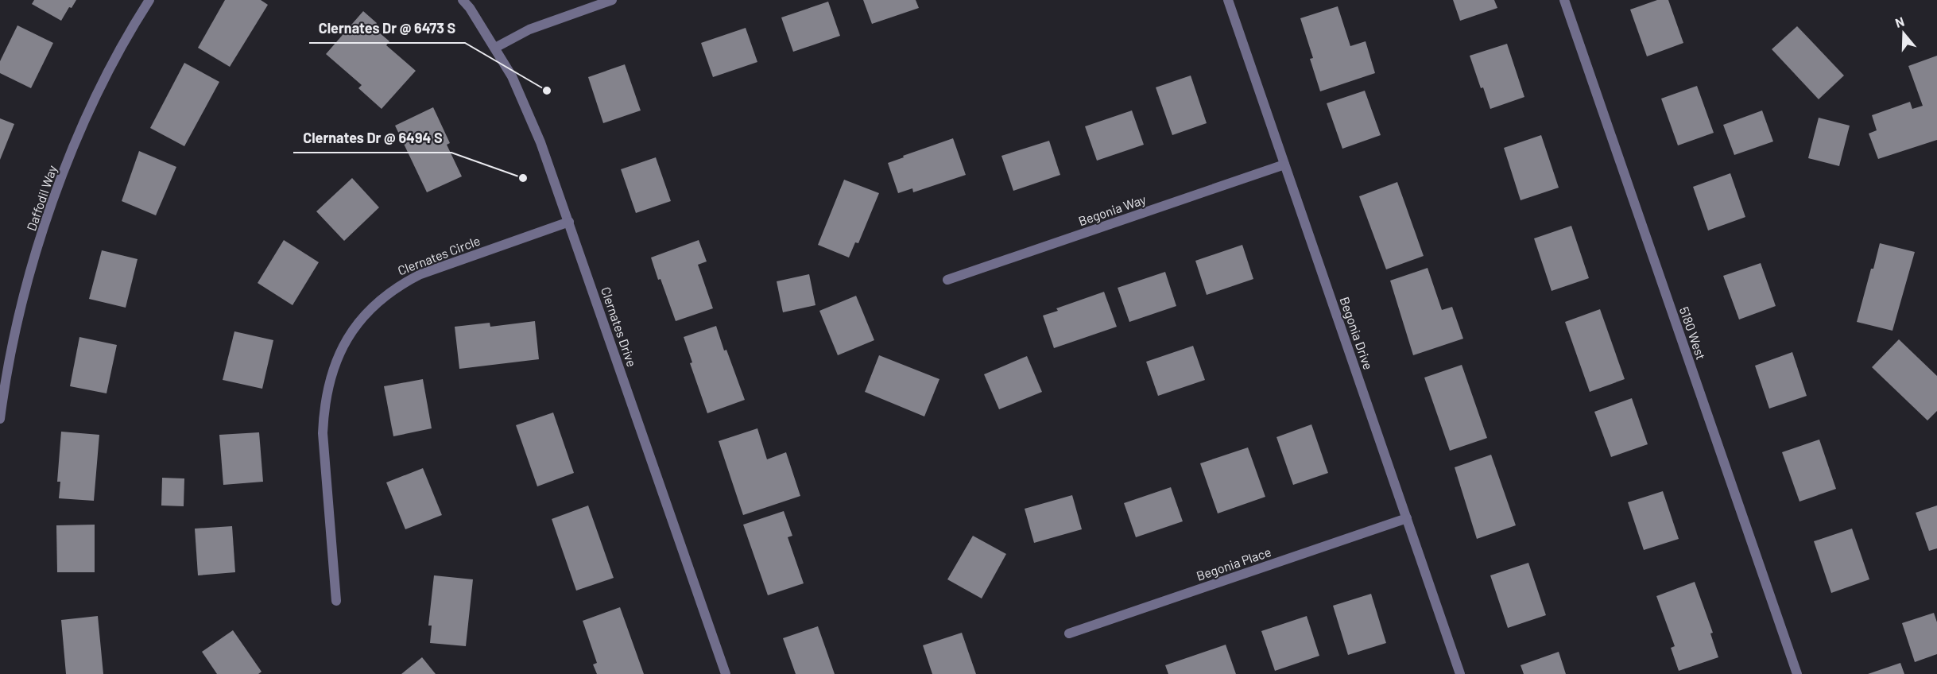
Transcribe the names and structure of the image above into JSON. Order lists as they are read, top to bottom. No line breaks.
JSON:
{"streets":{"street":["Daffodil Way","Begonia Way","Clernates Circle","Clernates Drive","Begonia Drive","5180 West","Begonia Place"]},"crossings":[["Begonia Way","Begonia Drive"],["Clernates Circle","Clernates Drive"],["Begonia Drive","Begonia Place"]],"places":["Clernates Dr @ 6473 S","Clernates Dr @ 6494 S"],"north":"top"}
